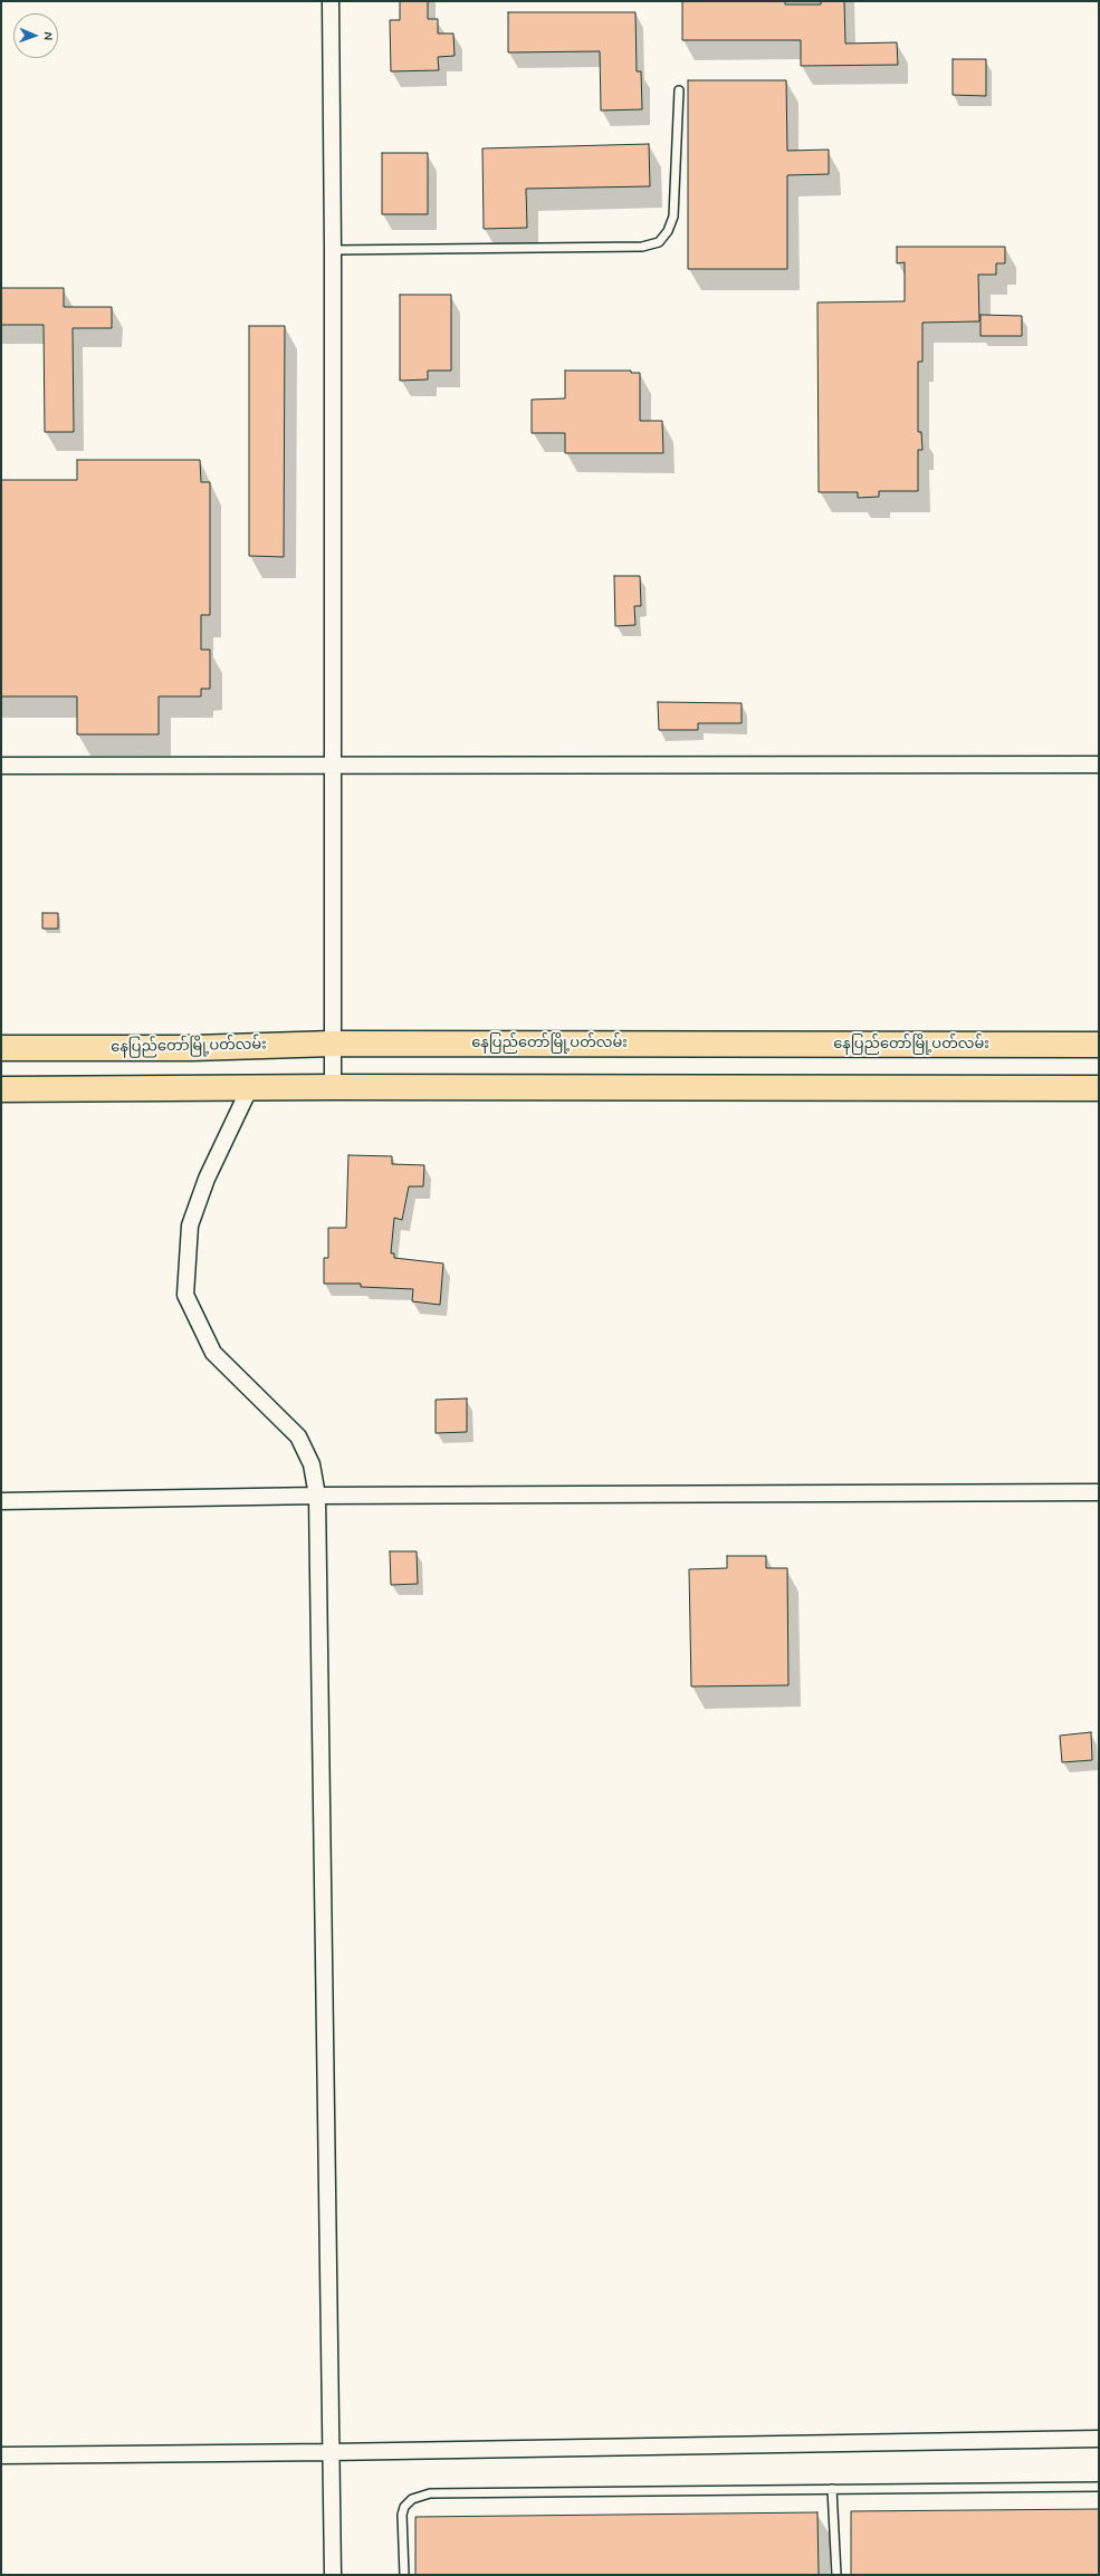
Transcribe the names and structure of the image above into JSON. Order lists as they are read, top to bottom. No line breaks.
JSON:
{"streets":{"main road":["နေပြည်တော်မြို့ပတ်လမ်း"]},"north":"right"}
